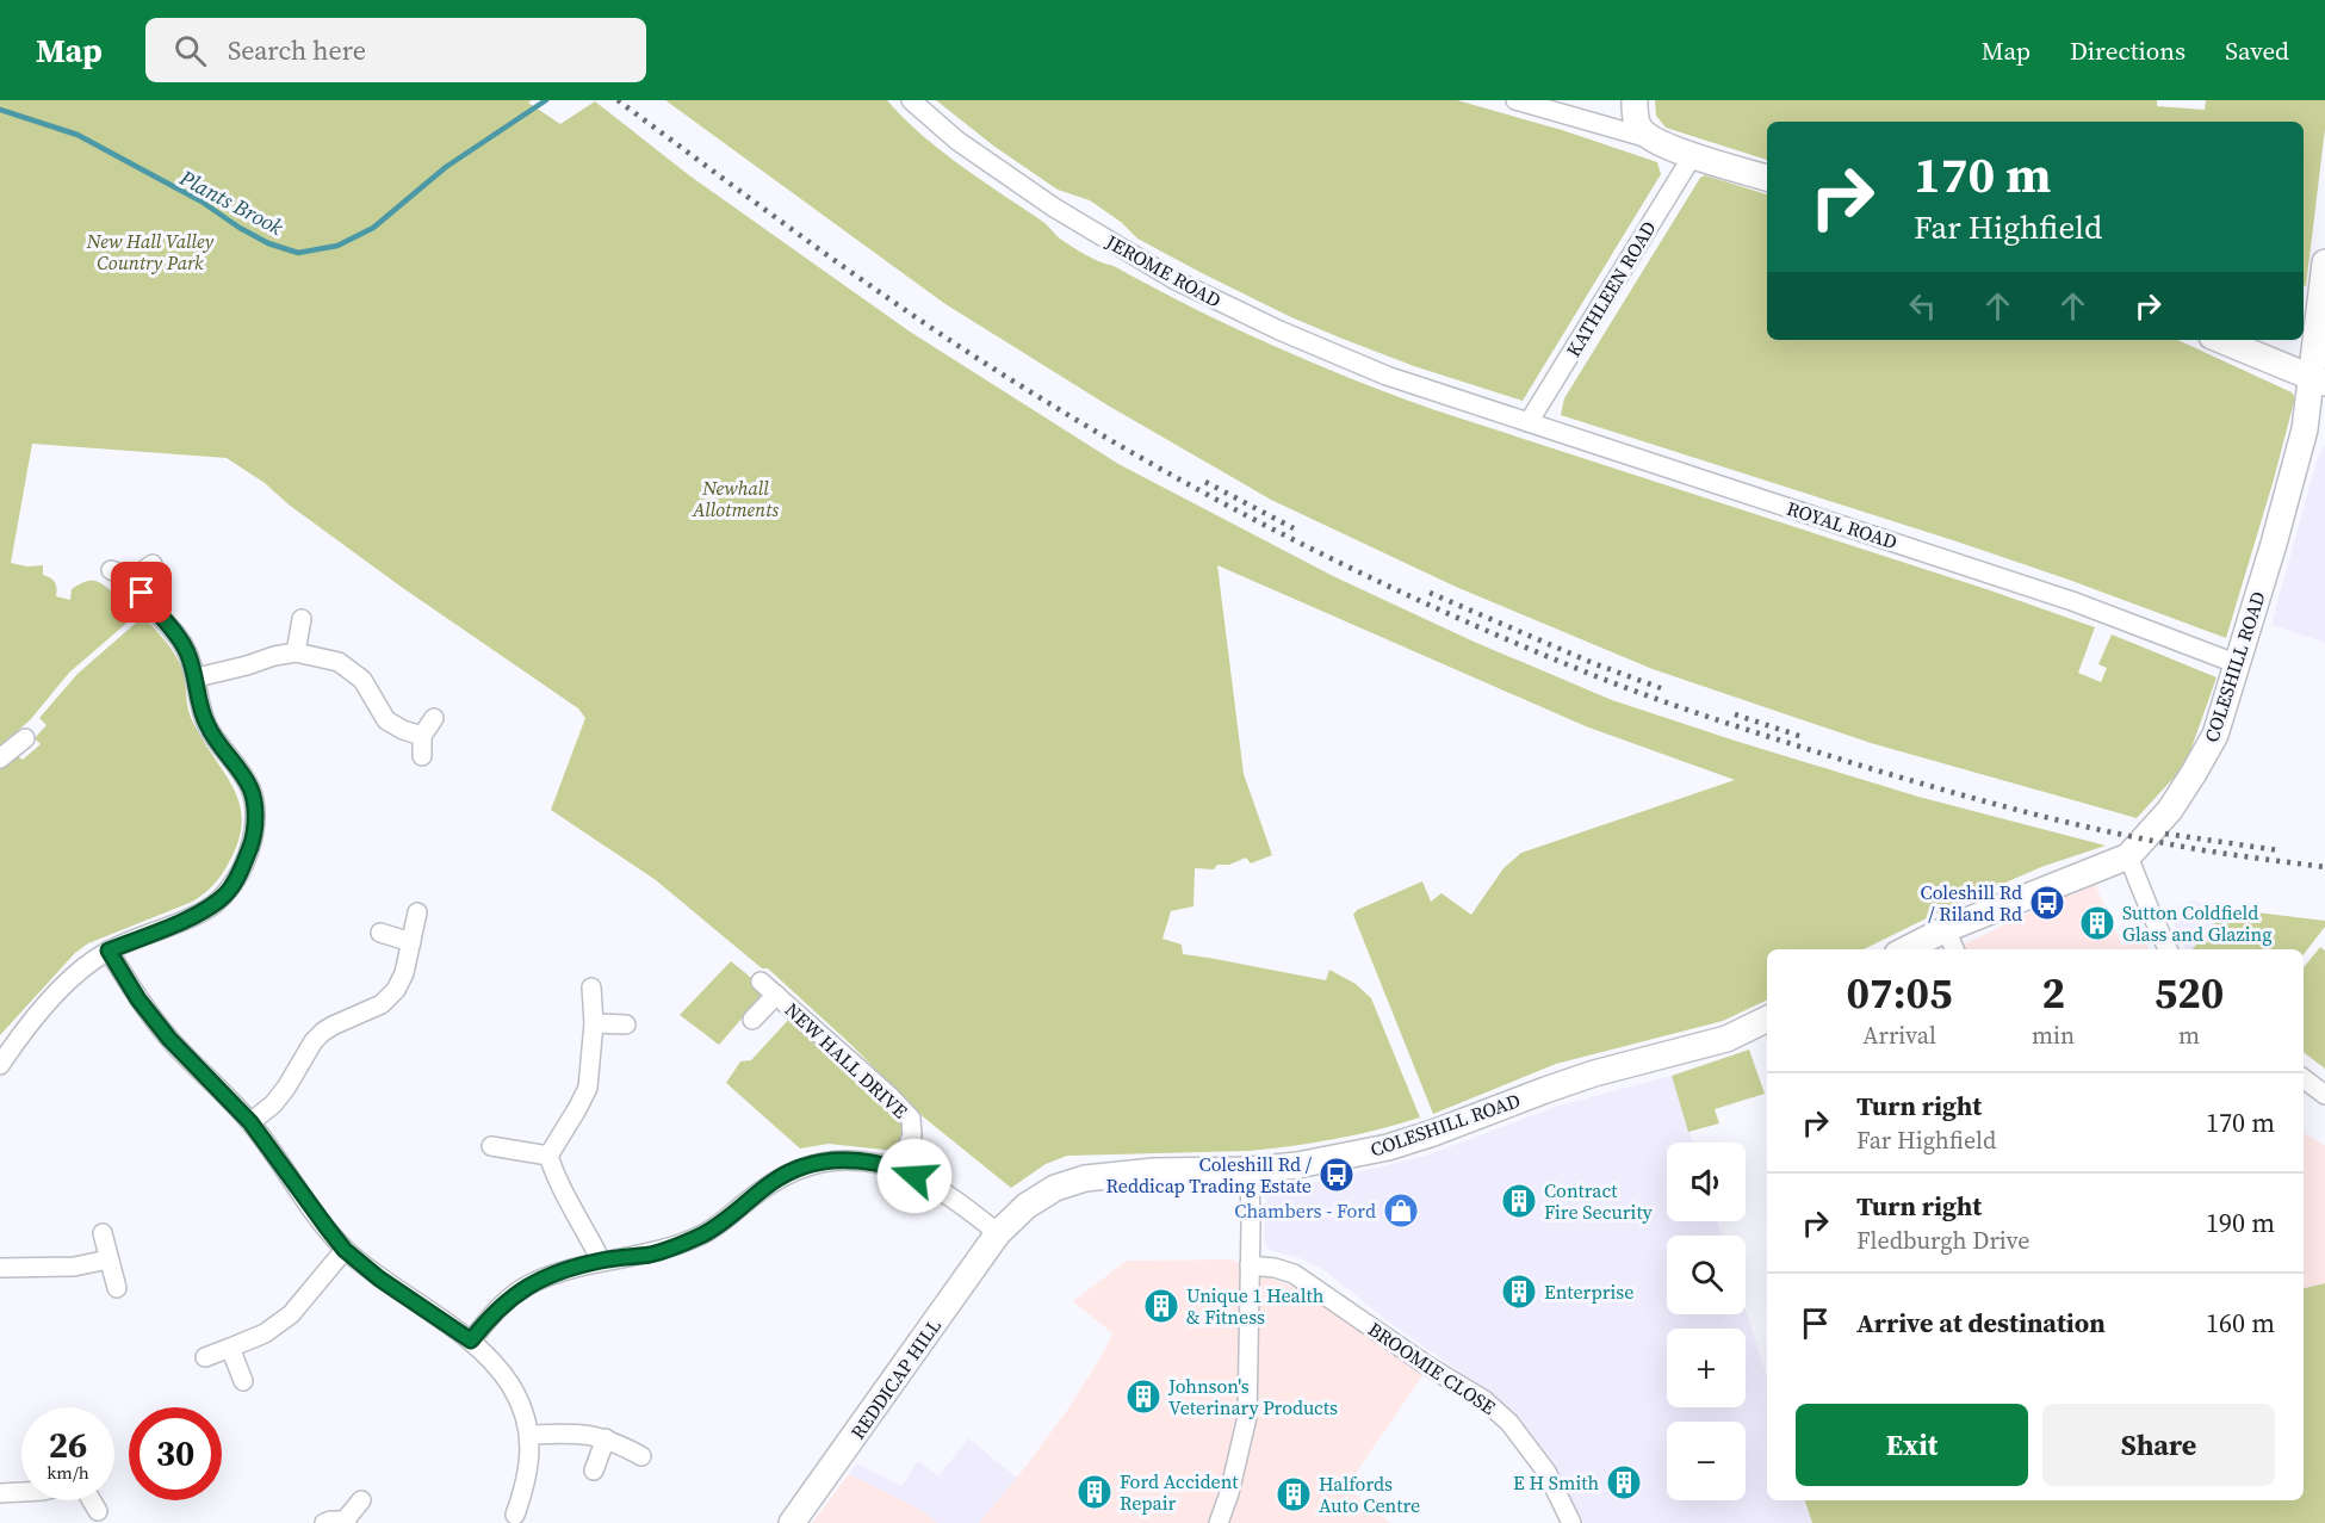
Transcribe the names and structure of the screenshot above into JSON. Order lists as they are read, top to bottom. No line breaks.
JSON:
{"streets":{"street":["JEROME ROAD","KATHLEEN ROAD","ROYAL ROAD","COLESHILL ROAD","NEW HALL DRIVE","BROOMIE CLOSE","REDDICAP HILL"]},"crossings":[["JEROME ROAD","ROYAL ROAD"],["KATHLEEN ROAD","ROYAL ROAD"],["ROYAL ROAD","COLESHILL ROAD"],["COLESHILL ROAD","REDDICAP HILL"]],"water":["Plants Brook"],"parks":["New Hall Valley Country Park","Newhall Allotments"],"places":{"bus stop":["Coleshill Rd / Riland Rd","Coleshill Rd / Reddicap Trading Estate"],"building":["Sutton Coldfield Glass and Glazing","Contract Fire Security","Enterprise","Unique 1 Health & Fitness","Johnson's Veterinary Products","E H Smith","Ford Accident Repair","Halfords Auto Centre"],"shop":["Chambers - Ford"]},"page":{"header":"Map","search":"Search here","nav":["Map","Directions","Saved"],"turn":["170 m","Far Highfield"],"eta":["07:05","Arrival","2","min","520","m"],"list":[{"name":"Turn right","note":"Far Highfield","value":"170 m"},{"name":"Turn right","note":"Fledburgh Drive","value":"190 m"},{"name":"Arrive at destination","value":"160 m"}],"map_buttons":["+","−"],"buttons":["Exit","Share"],"speed":"26 km/h","limit":"30"}}
